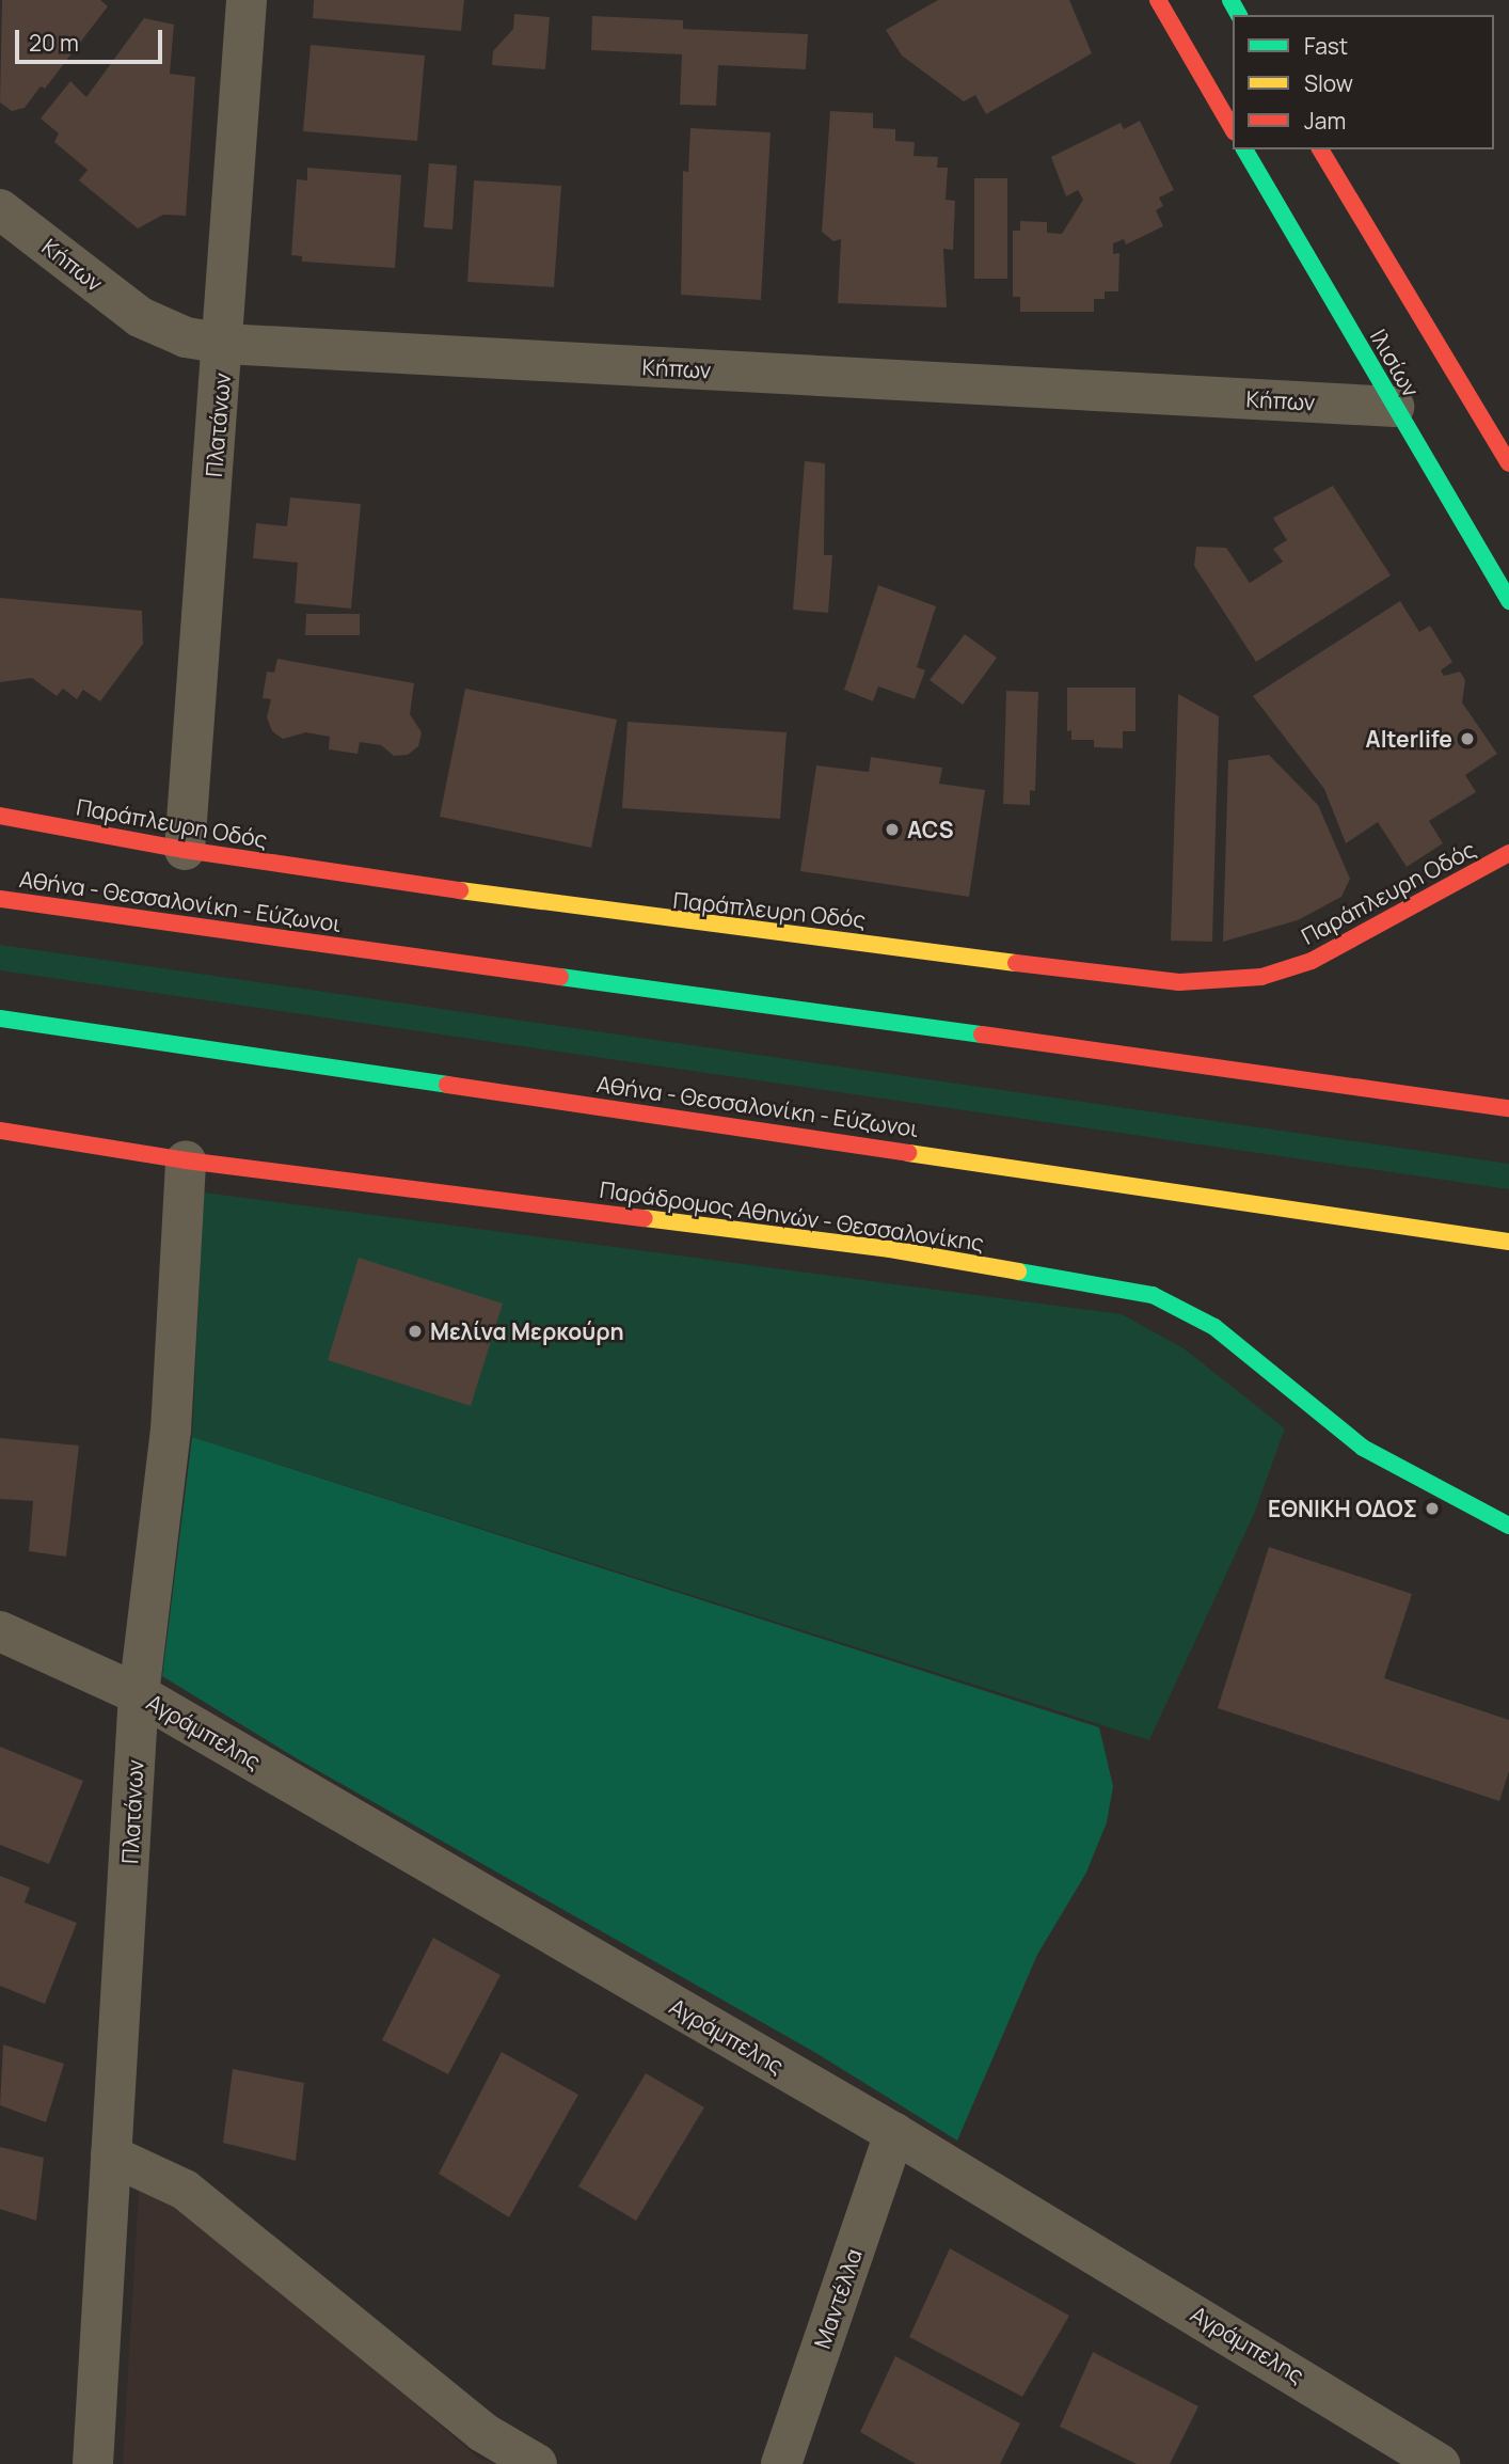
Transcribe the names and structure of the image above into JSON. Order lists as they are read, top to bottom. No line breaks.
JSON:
{"streets":{"main road":["Ιλισίων","Παράπλευρη Οδός","Αθήνα - Θεσσαλονίκη - Εύζωνοι","Παράδρομος Αθηνών - Θεσσαλονίκης"],"street":["Κήπων","Πλατάνων","Αγράμπελης","Μαντέλλα"]},"crossings":[["Κήπων","Ιλισίων"],["Κήπων","Πλατάνων"],["Πλατάνων","Παράπλευρη Οδός"],["Πλατάνων","Παράδρομος Αθηνών - Θεσσαλονίκης"],["Πλατάνων","Αγράμπελης"],["Αγράμπελης","Μαντέλλα"]],"places":["Alterlife","ACS","Μελίνα Μερκούρη","ΕΘΝΙΚΗ ΟΔΟΣ"],"legend":["Fast","Slow","Jam"],"scale_bar":"20 m"}
